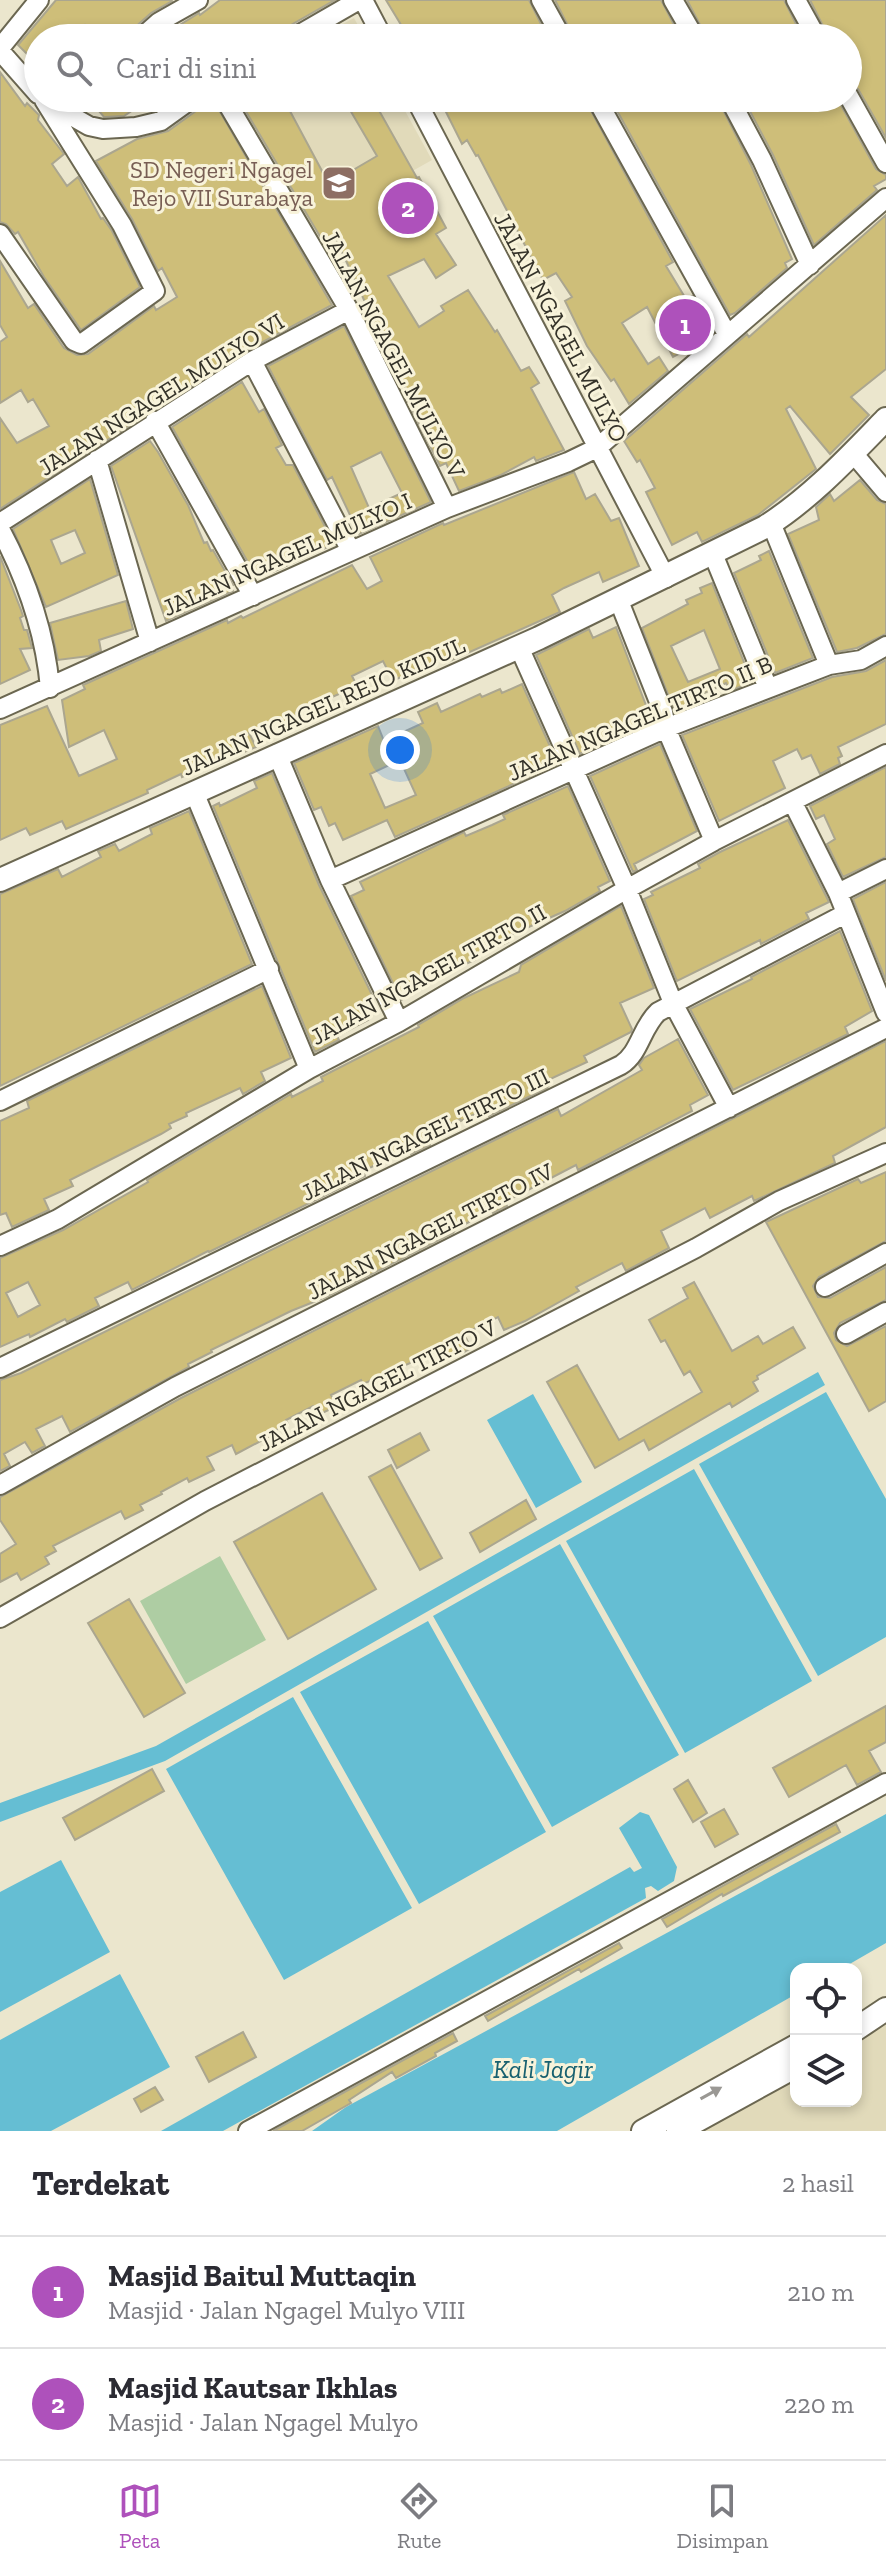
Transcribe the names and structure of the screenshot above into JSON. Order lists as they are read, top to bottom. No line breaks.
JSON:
{"streets":{"main road":["JALAN NGAGEL REJO KIDUL"],"street":["JALAN NGAGEL MULYO","JALAN NGAGEL MULYO V","JALAN NGAGEL MULYO VI","JALAN NGAGEL MULYO I","JALAN NGAGEL TIRTO II B","JALAN NGAGEL TIRTO II","JALAN NGAGEL TIRTO III","JALAN NGAGEL TIRTO IV","JALAN NGAGEL TIRTO V"]},"crossings":[["JALAN NGAGEL MULYO","JALAN NGAGEL MULYO I"],["JALAN NGAGEL MULYO","JALAN NGAGEL REJO KIDUL"],["JALAN NGAGEL MULYO V","JALAN NGAGEL MULYO VI"],["JALAN NGAGEL MULYO V","JALAN NGAGEL MULYO I"]],"water":["Kali Jagir"],"places":{"school or university":["SD Negeri Ngagel Rejo VII Surabaya"]},"page":{"search":"Cari di sini","pins":["2","1"],"heading":["Terdekat","2 hasil"],"list":[{"mark":"1","name":"Masjid Baitul Muttaqin","note":"Masjid · Jalan Ngagel Mulyo VIII","value":"210 m"},{"mark":"2","name":"Masjid Kautsar Ikhlas","note":"Masjid · Jalan Ngagel Mulyo","value":"220 m"}],"nav":["Peta","Rute","Disimpan"]}}
